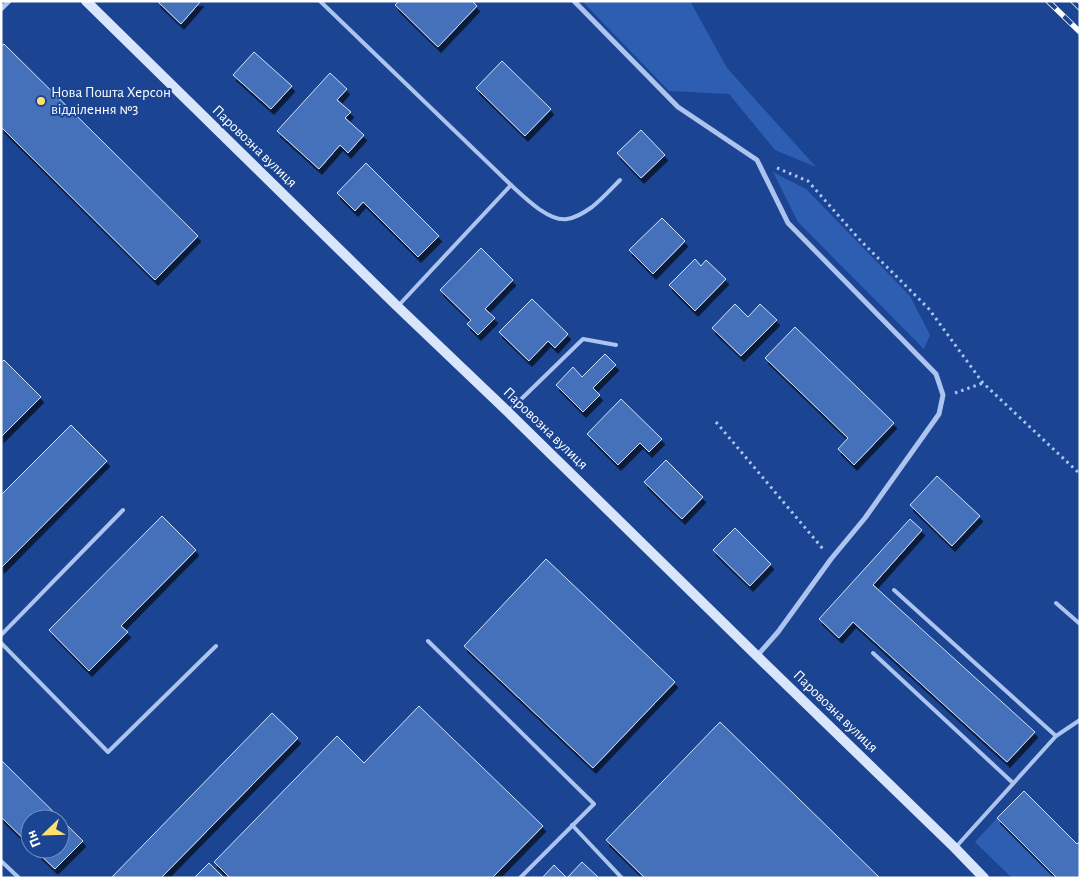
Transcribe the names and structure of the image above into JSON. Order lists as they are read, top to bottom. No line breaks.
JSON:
{"streets":{"main road":["Паровозна вулиця"]},"places":["Нова Пошта Херсон відділення №3"],"north":"bottom left"}
